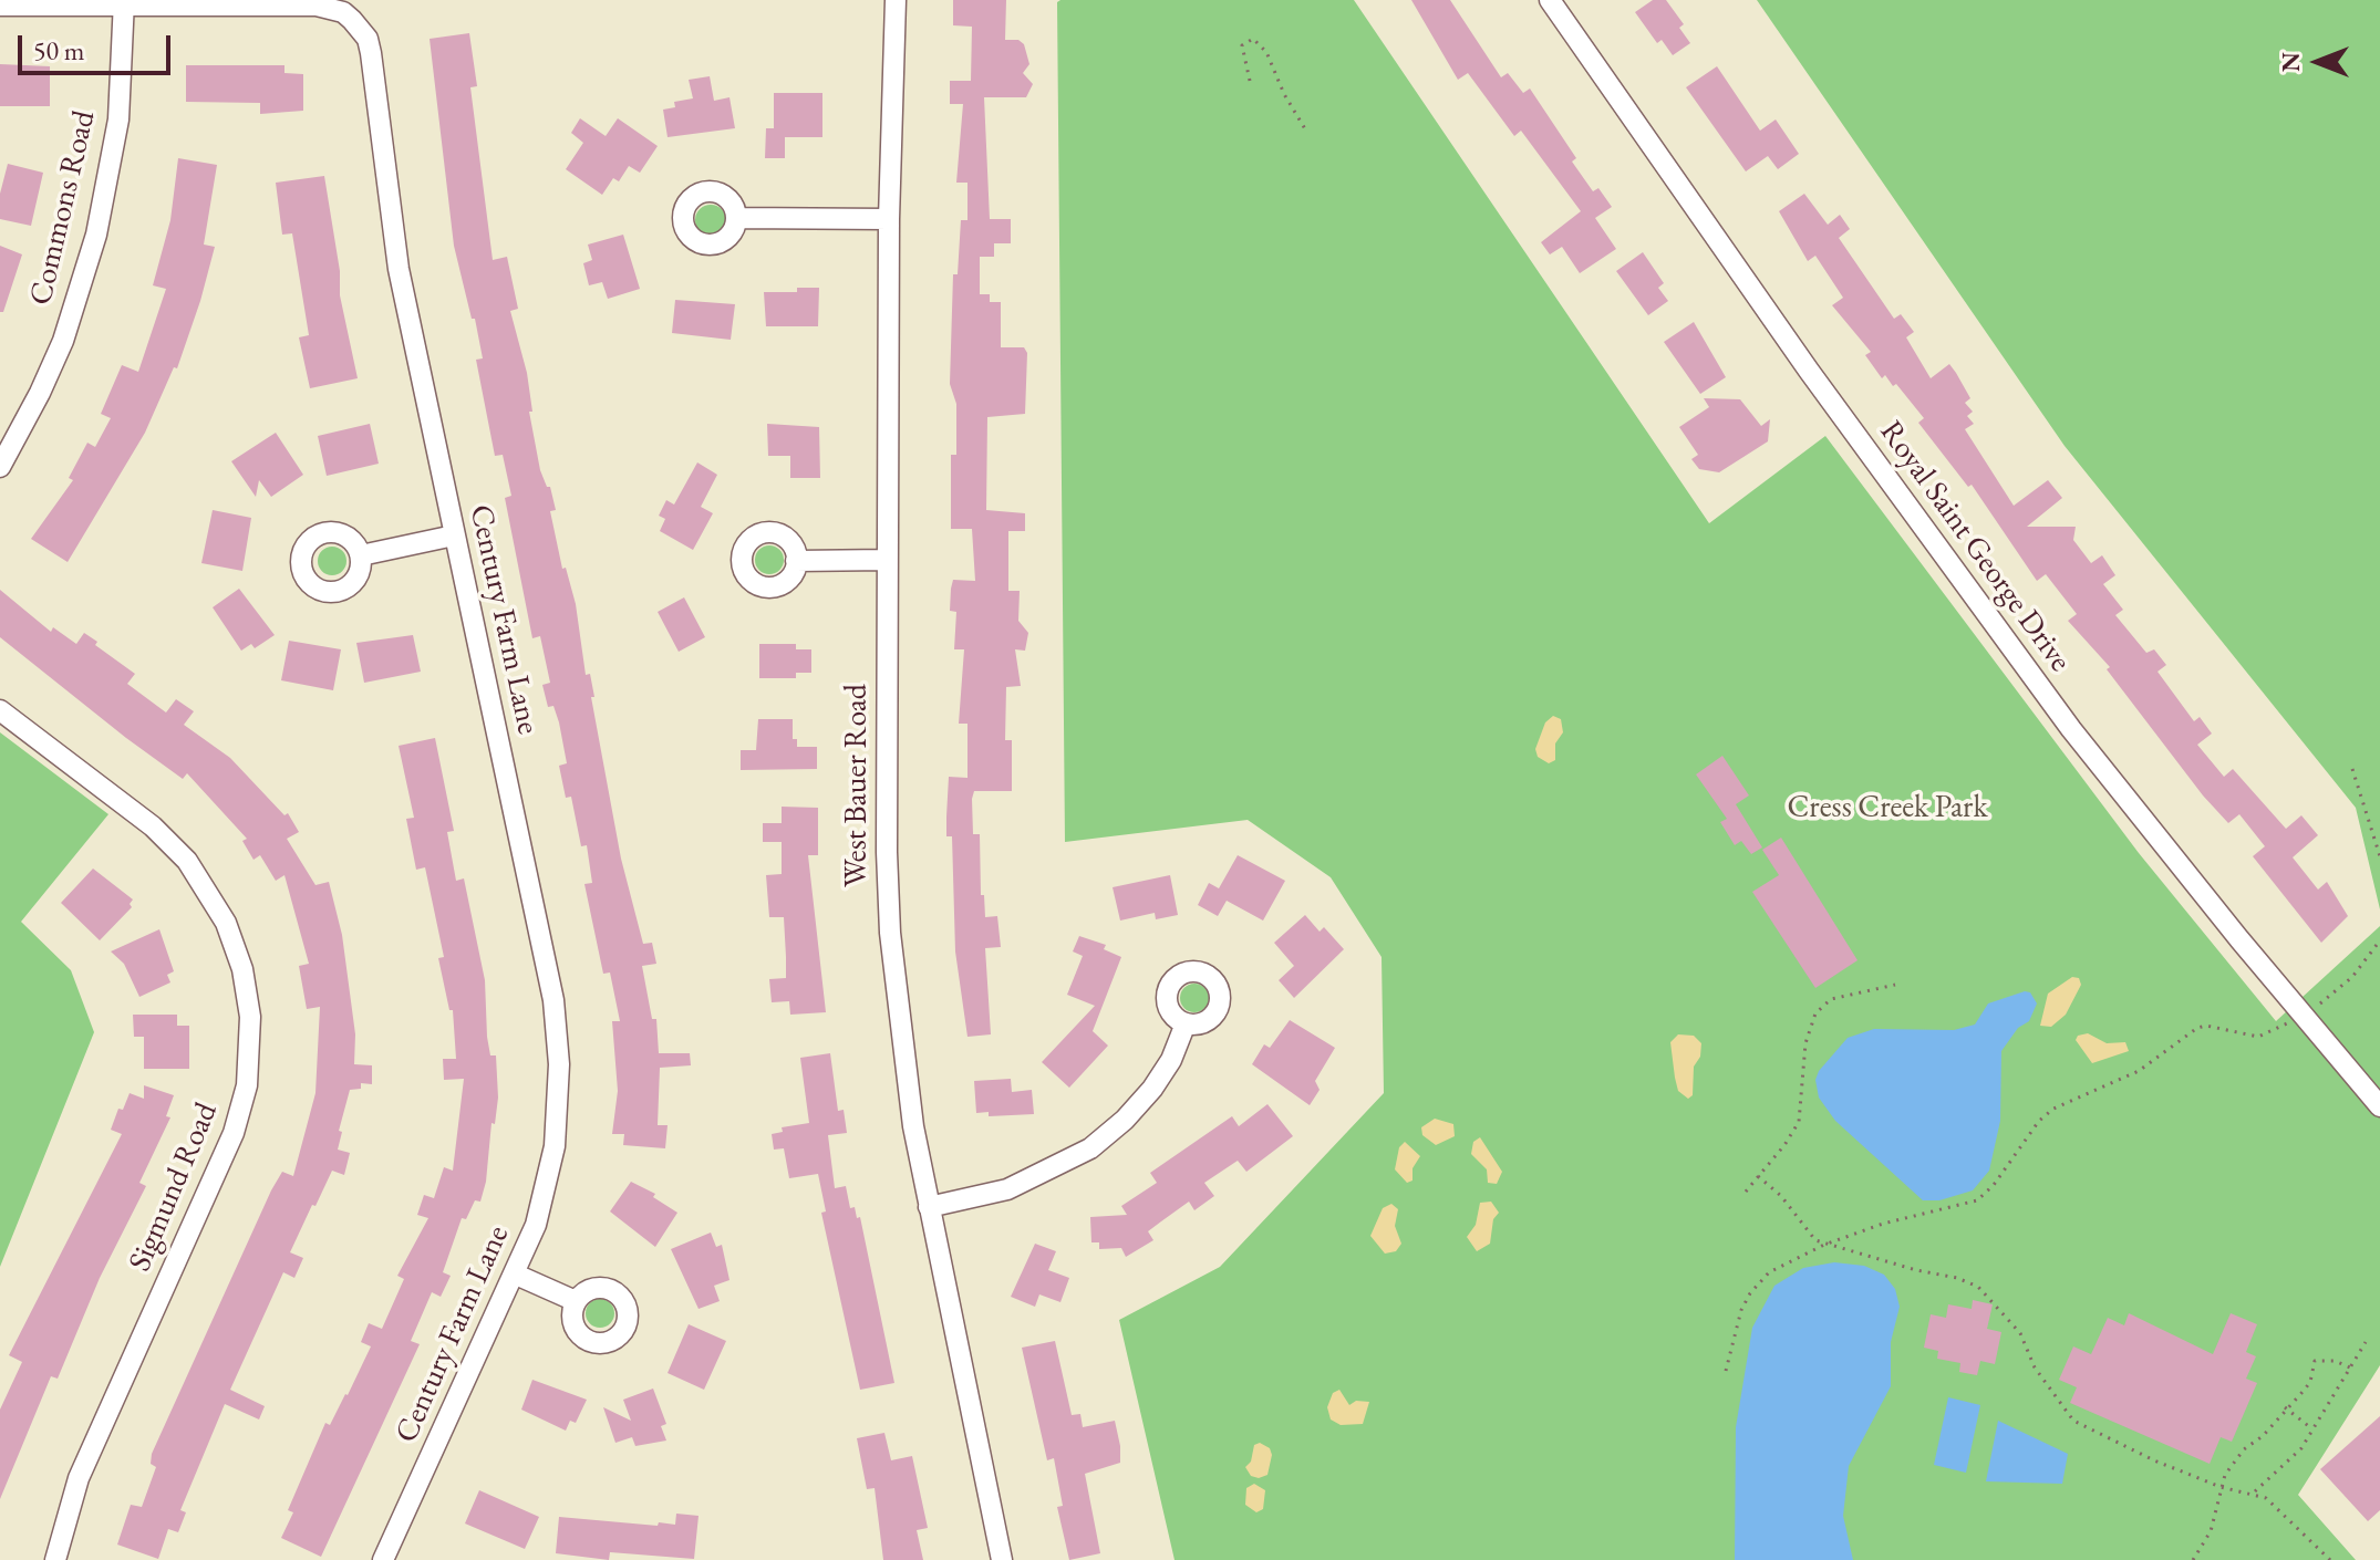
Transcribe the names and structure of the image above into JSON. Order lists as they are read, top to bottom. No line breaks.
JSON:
{"streets":{"street":["Commons Road","Royal Saint George Drive","Century Farm Lane","West Bauer Road","Sigmund Road"]},"crossings":[["Commons Road","Century Farm Lane"]],"parks":["Cress Creek Park"],"scale_bar":"50 m","north":"left"}
